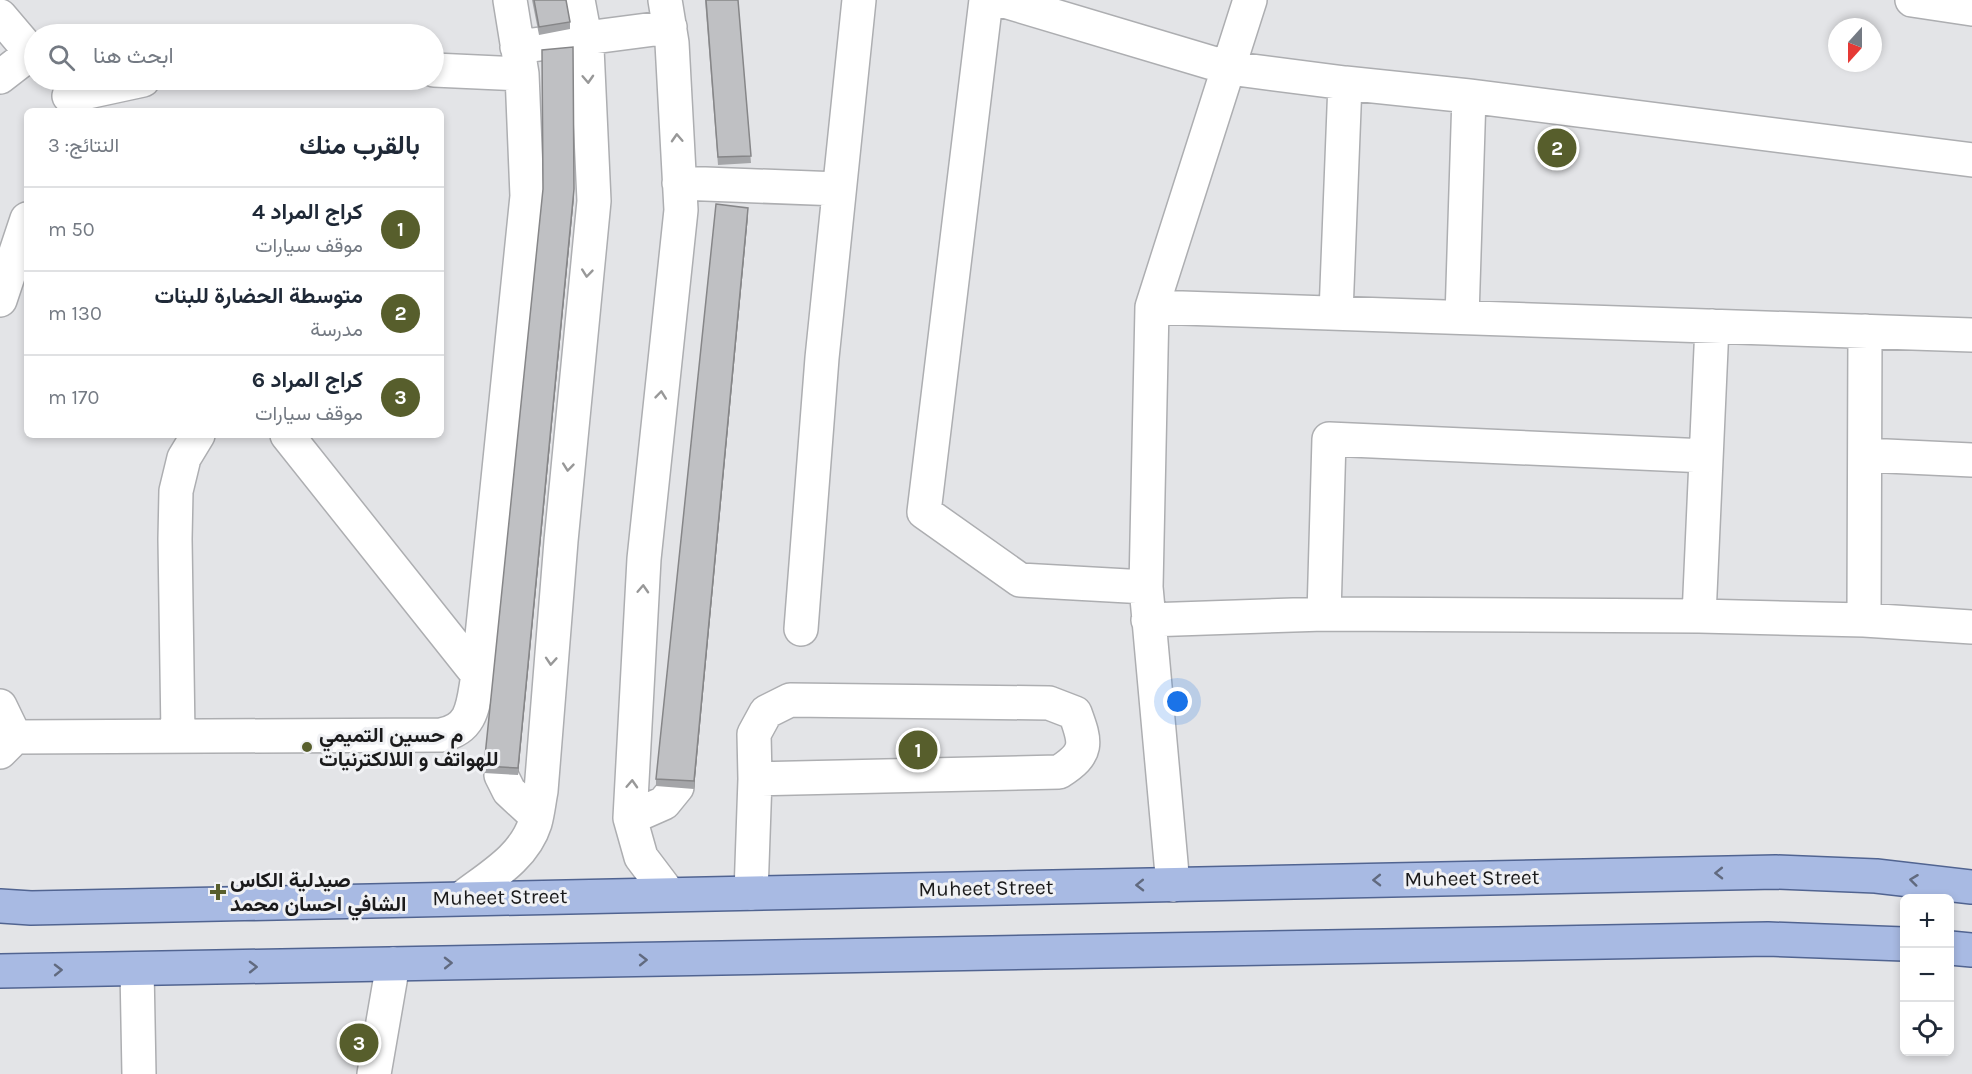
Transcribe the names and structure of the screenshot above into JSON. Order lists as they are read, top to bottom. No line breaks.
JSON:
{"streets":{"main road":["Muheet Street"]},"places":{"other":["م حسين التميمي للهواتف و اللالكترنيات"],"health":["صيدلية الكاس الشافي احسان محمد"]},"north":"bottom","page":{"search":"ابحث هنا","heading":["بالقرب منك","النتائج: 3"],"pins":["2","1","3"],"list":[{"mark":"1","name":"كراج المراد 4","note":"موقف سيارات","value":"50 m"},{"mark":"2","name":"متوسطة الحضارة للبنات","note":"مدرسة","value":"130 m"},{"mark":"3","name":"كراج المراد 6","note":"موقف سيارات","value":"170 m"}],"map_buttons":["+","−"]}}
